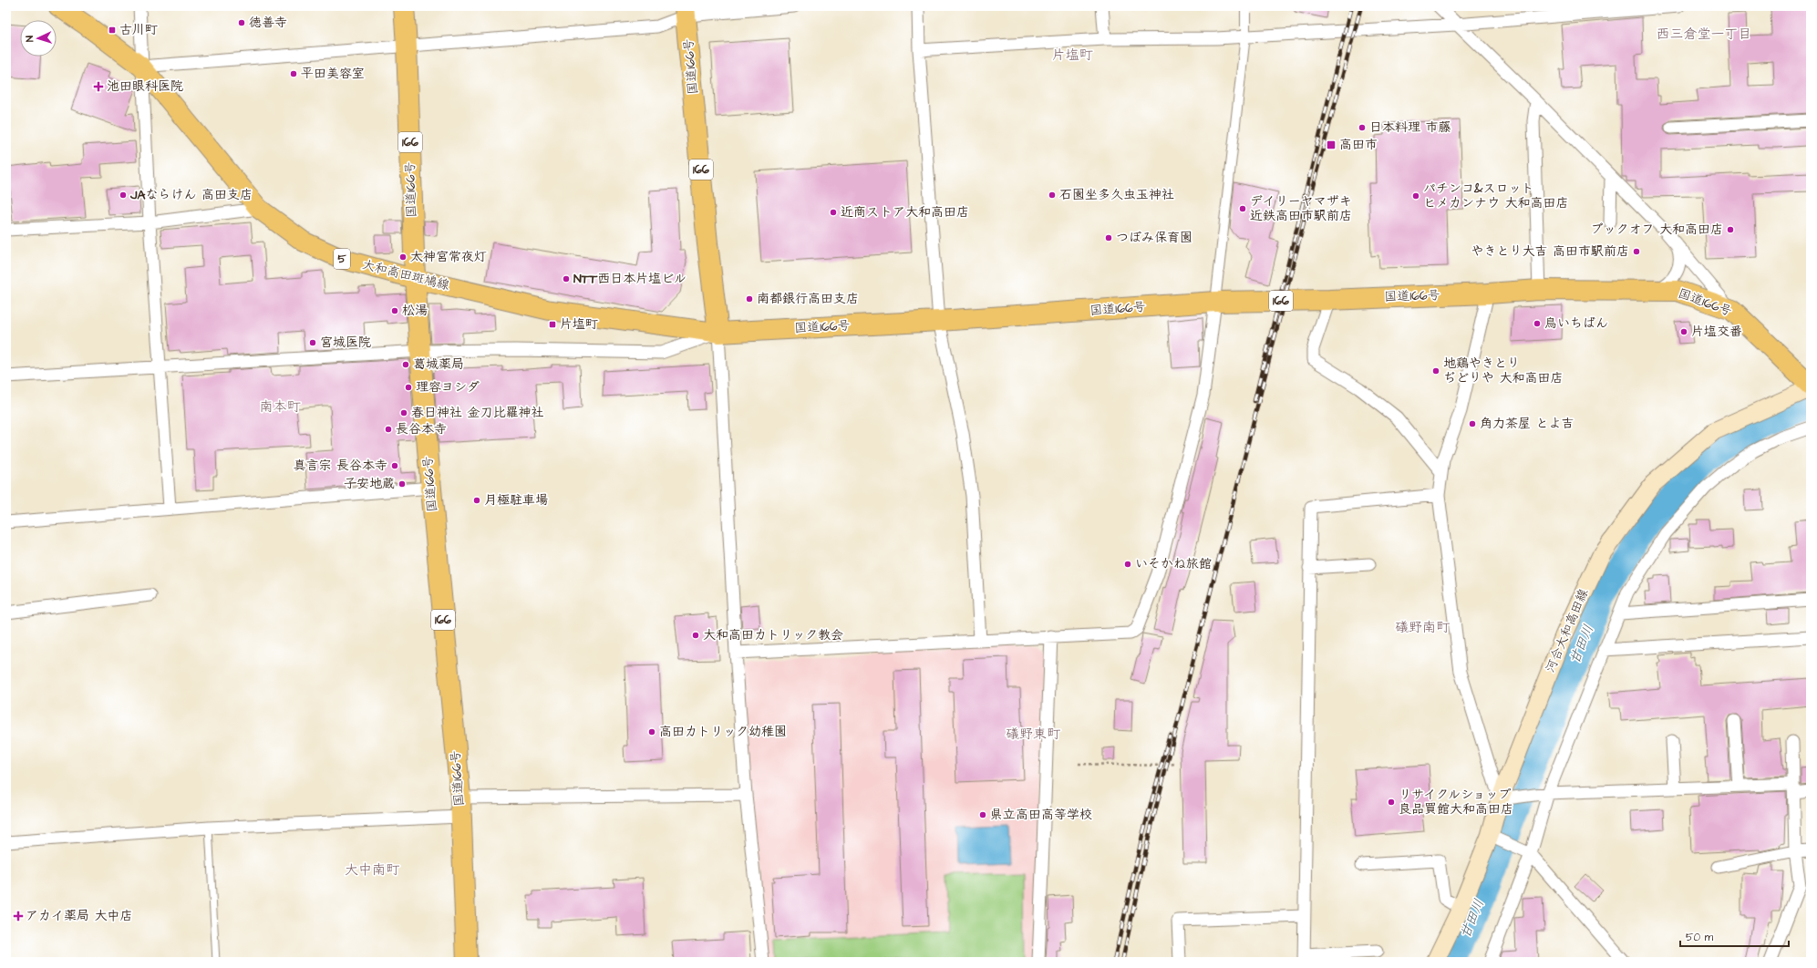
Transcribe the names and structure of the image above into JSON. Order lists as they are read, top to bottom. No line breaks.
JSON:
{"streets":{"highway":["国道166号","166"],"main road":["5","大和高田斑鳩線","河合大和高田線"]},"crossings":[["国道166号","大和高田斑鳩線"],["国道166号","河合大和高田線"]],"districts":["西三倉堂一丁目","片塩町","南本町","礒野南町","礒野東町","大中南町"],"water":["甘田川"],"places":{"other":["徳善寺","平田美容室","日本料理 市藤","JAならけん 高田支店","石園坐多久虫玉神社","パチンコ&スロット ヒメカンナウ 大和高田店","デイリーヤマザキ 近鉄高田市駅前店","近商ストア大和高田店","ブックオフ 大和高田店","つぼみ保育園","やきとり大吉 高田市駅前店","太神宮常夜灯","NTT西日本片塩ビル","南都銀行高田支店","松湯","鳥いちばん","片塩交番","宮城医院","葛城薬局","地鶏やきとり ぢどりや 大和高田店","理容ヨシダ","春日神社 金刀比羅神社","角力茶屋 とよ吉","長谷本寺","真言宗 長谷本寺","子安地蔵","月極駐車場","いそかね旅館","大和高田カトリック教会","高田カトリック幼稚園","リサイクルショップ 良品買館大和高田店","県立高田高等学校"],"transit":["古川町","高田市","片塩町"],"health":["池田眼科医院","アカイ薬局 大中店"]},"scale_bar":"50 m","north":"left"}
